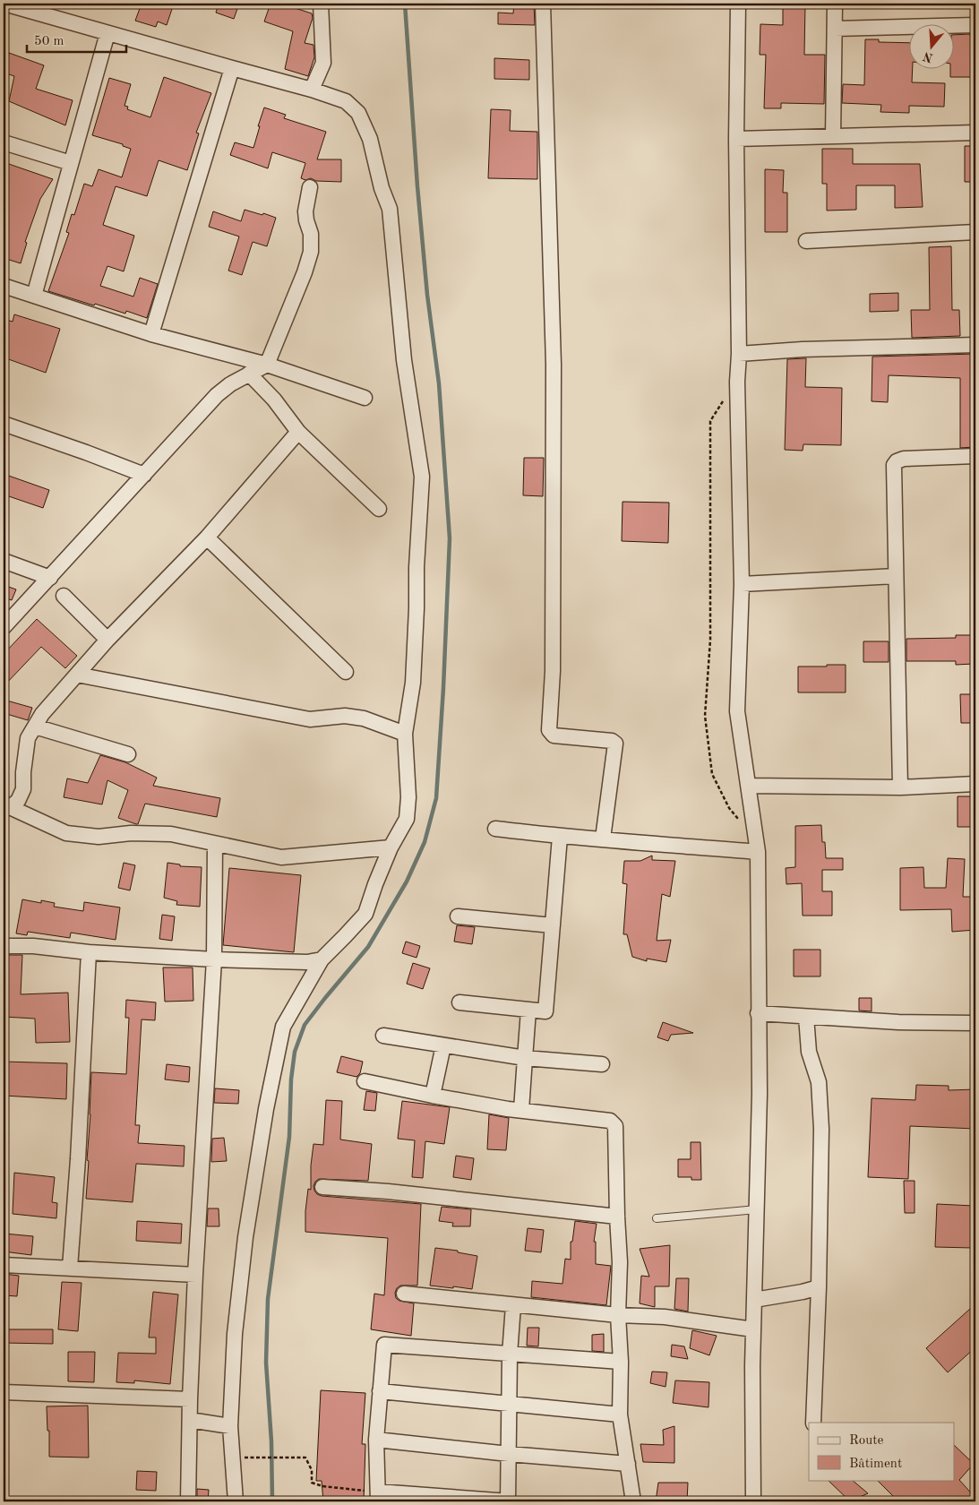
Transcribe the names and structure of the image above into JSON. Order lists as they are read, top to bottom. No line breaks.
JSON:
{"legend":["Route","Bâtiment"],"scale_bar":"50 m","north":"bottom"}
